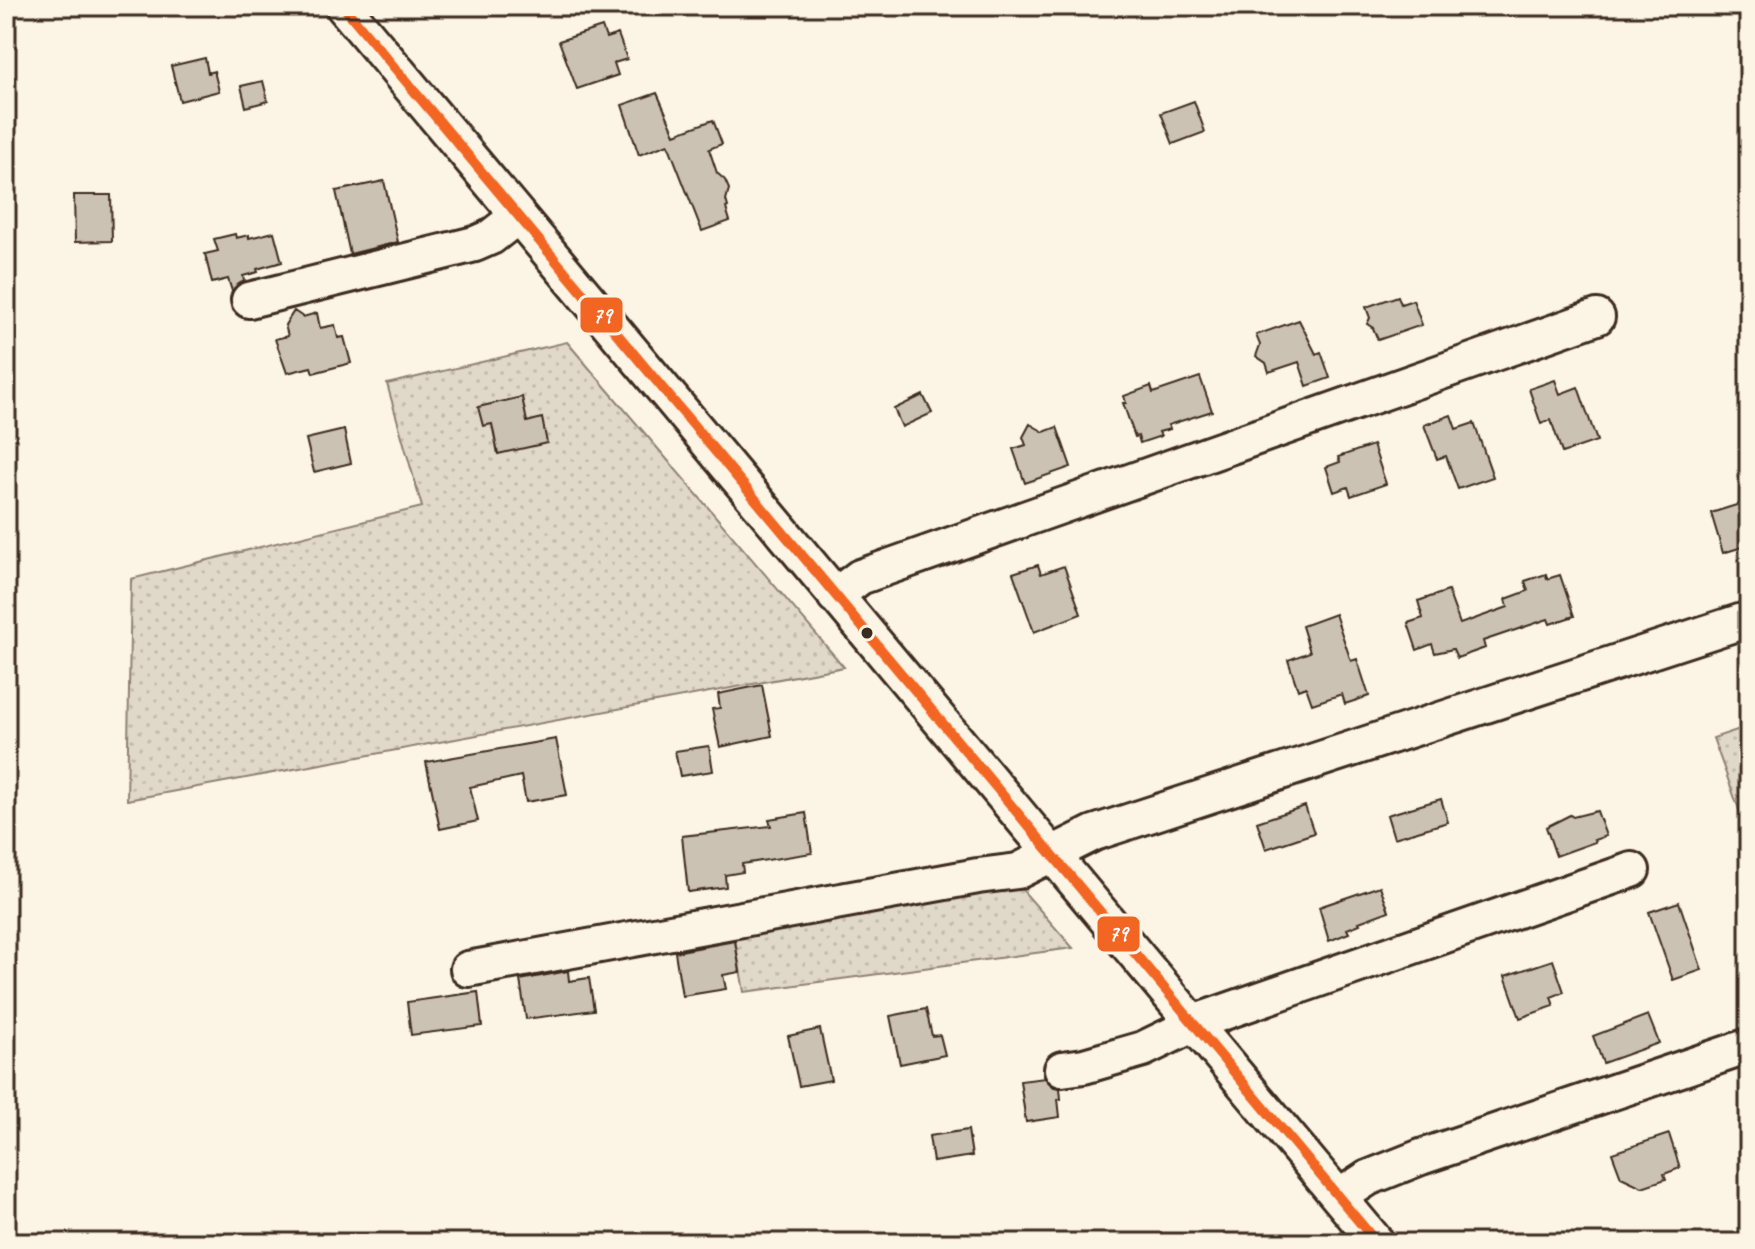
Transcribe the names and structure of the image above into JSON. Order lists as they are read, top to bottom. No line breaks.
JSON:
{"lines":["transit line 79"]}
